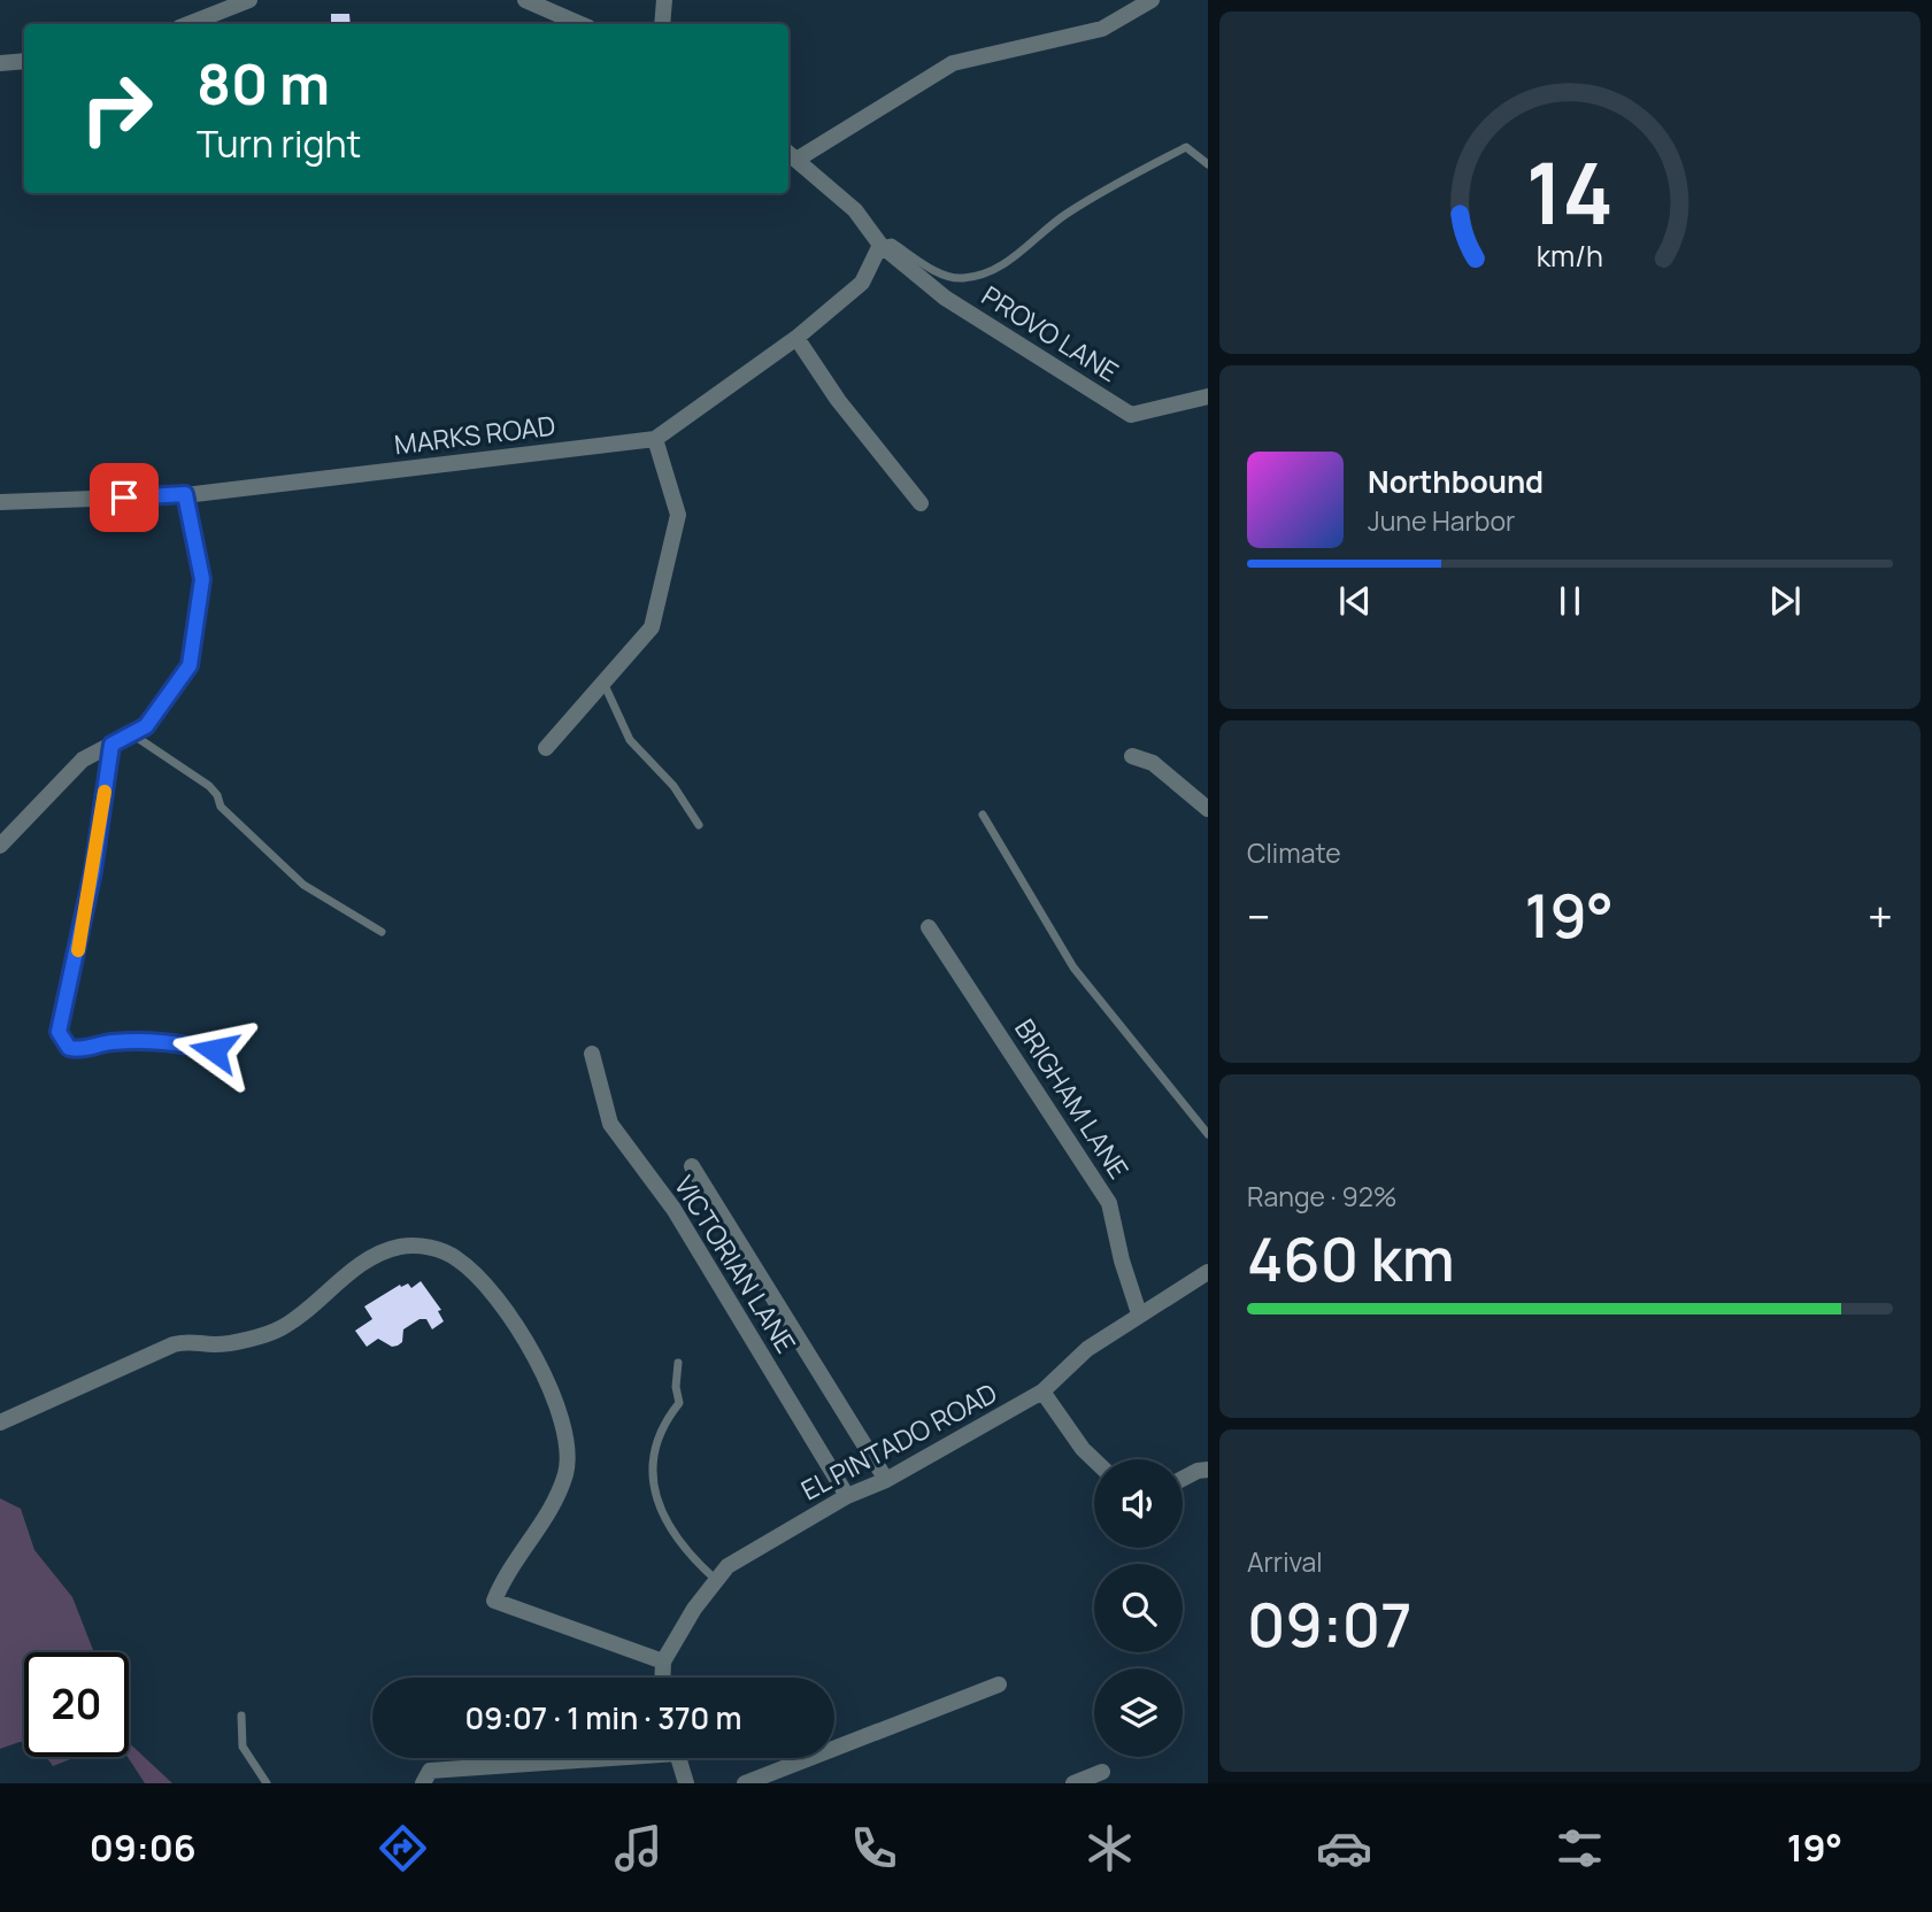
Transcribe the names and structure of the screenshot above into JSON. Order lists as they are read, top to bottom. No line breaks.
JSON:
{"streets":{"street":["PROVO LANE","MARKS ROAD","BRIGHAM LANE","VICTORIAN LANE","EL PINTADO ROAD"]},"crossings":[["PROVO LANE","MARKS ROAD"],["BRIGHAM LANE","EL PINTADO ROAD"],["VICTORIAN LANE","EL PINTADO ROAD"]],"page":{"turn":["80 m","Turn right"],"song":["Northbound","June Harbor"],"tile":["Climate",["Range · 92%","460 km"],["Arrival","09:07"]],"heat":["−","19°","+"],"limit":"20","trip":"09:07 · 1 min · 370 m","tabs":["09:06","19°"],"gauge":["14","km/h"]}}
